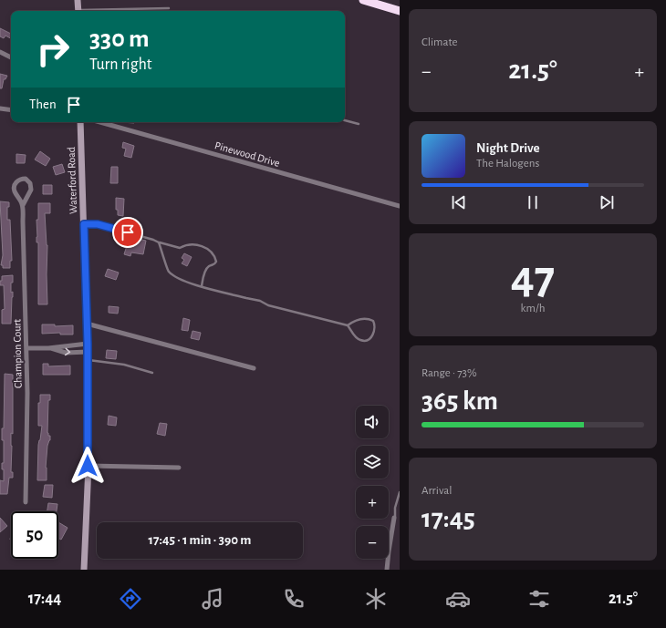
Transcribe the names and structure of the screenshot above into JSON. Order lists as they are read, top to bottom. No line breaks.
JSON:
{"streets":{"main road":["Waterford Road"],"street":["Pinewood Drive","Champion Court"]},"page":{"tile":["Climate",["47","km/h"],["Range · 73%","365 km"],["Arrival","17:45"]],"turn":["330 m","Turn right"],"heat":["−","21.5°","+"],"then":"Then","song":["Night Drive","The Halogens"],"map_buttons":["+","−"],"limit":"50","trip":"17:45 · 1 min · 390 m","tabs":["17:44","21.5°"]}}
